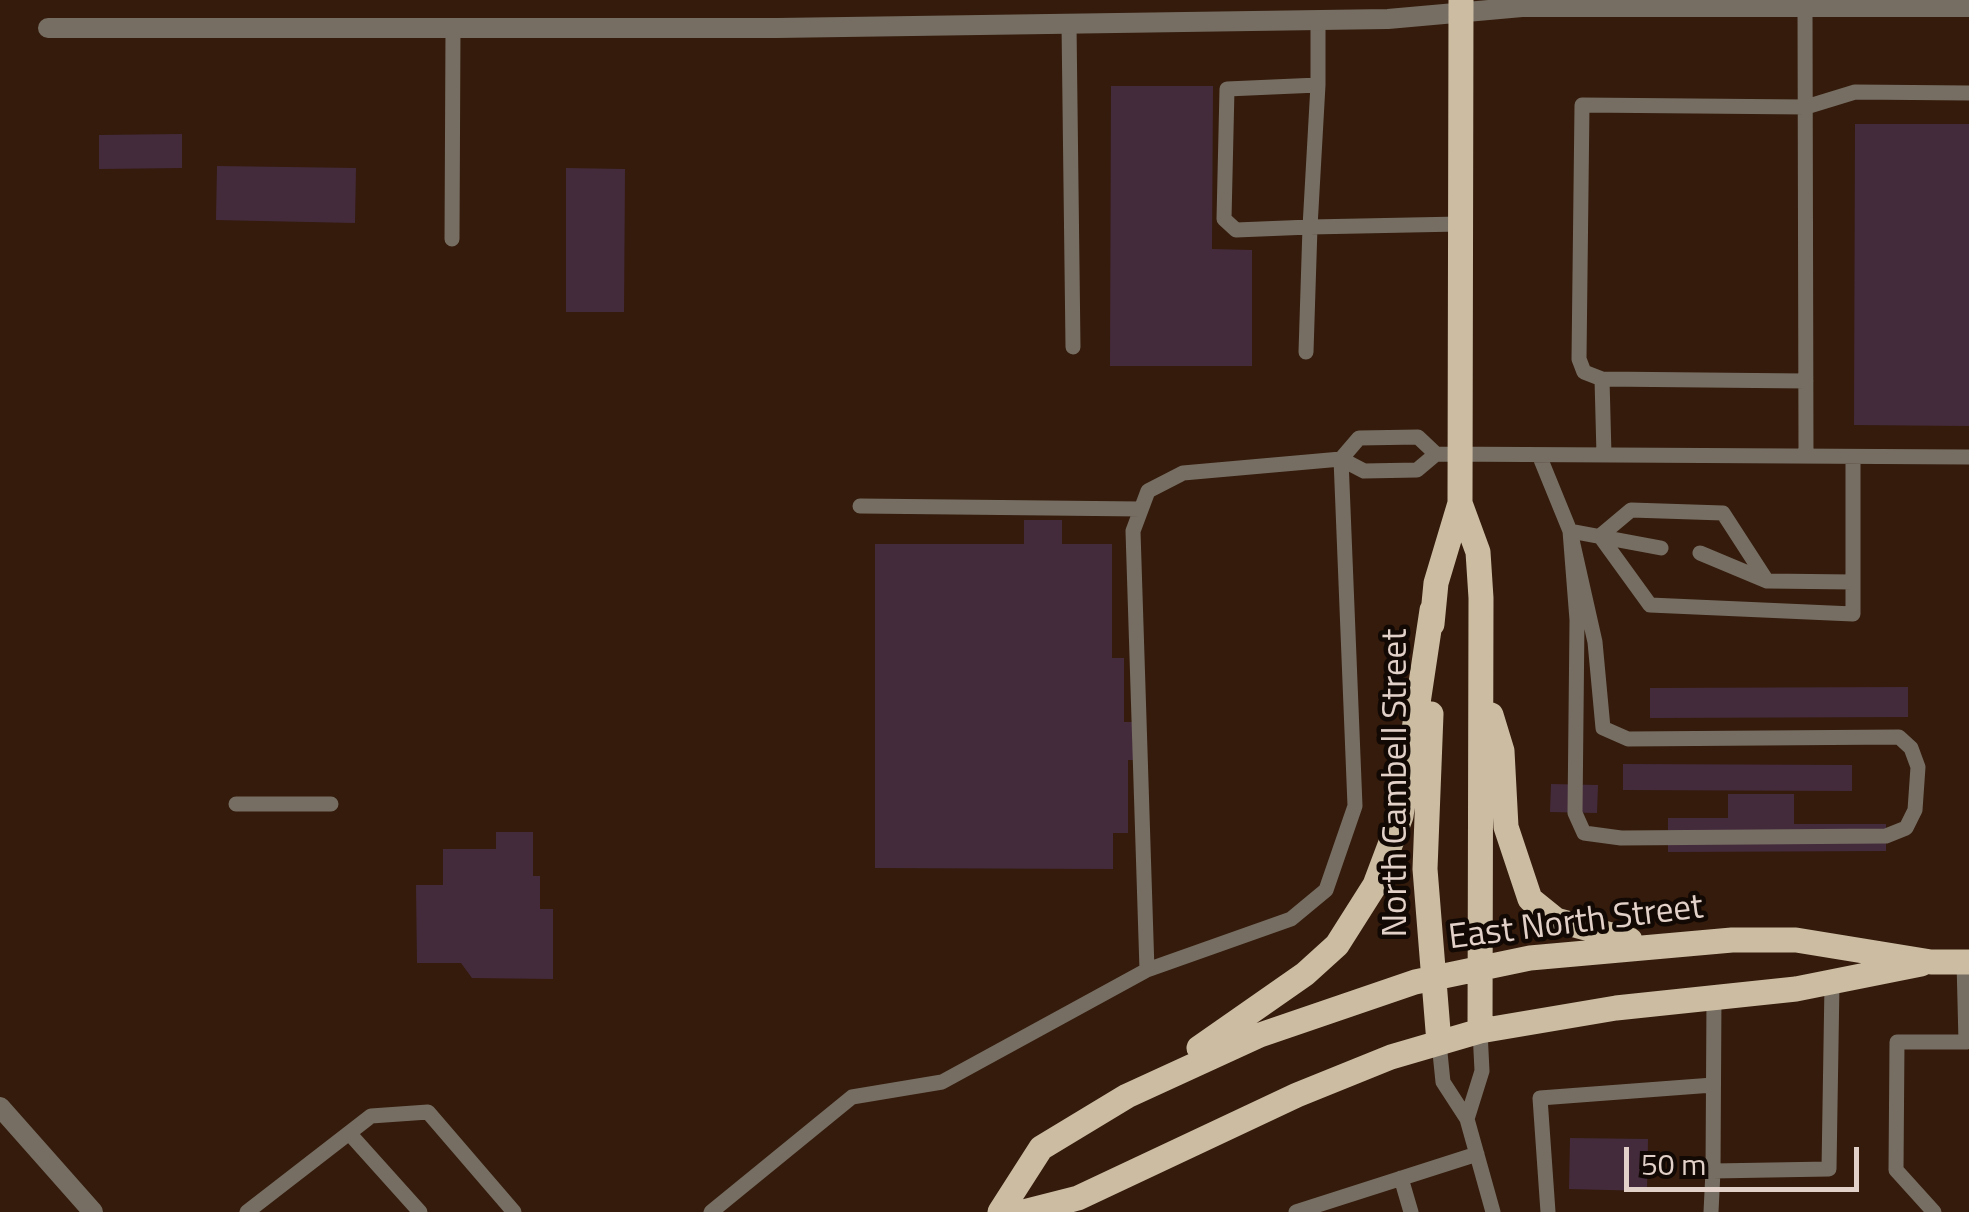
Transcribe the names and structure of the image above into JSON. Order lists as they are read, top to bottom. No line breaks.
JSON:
{"streets":{"main road":["North Cambell Street","East North Street"]},"crossings":[["North Cambell Street","East North Street"]],"scale_bar":"50 m"}
